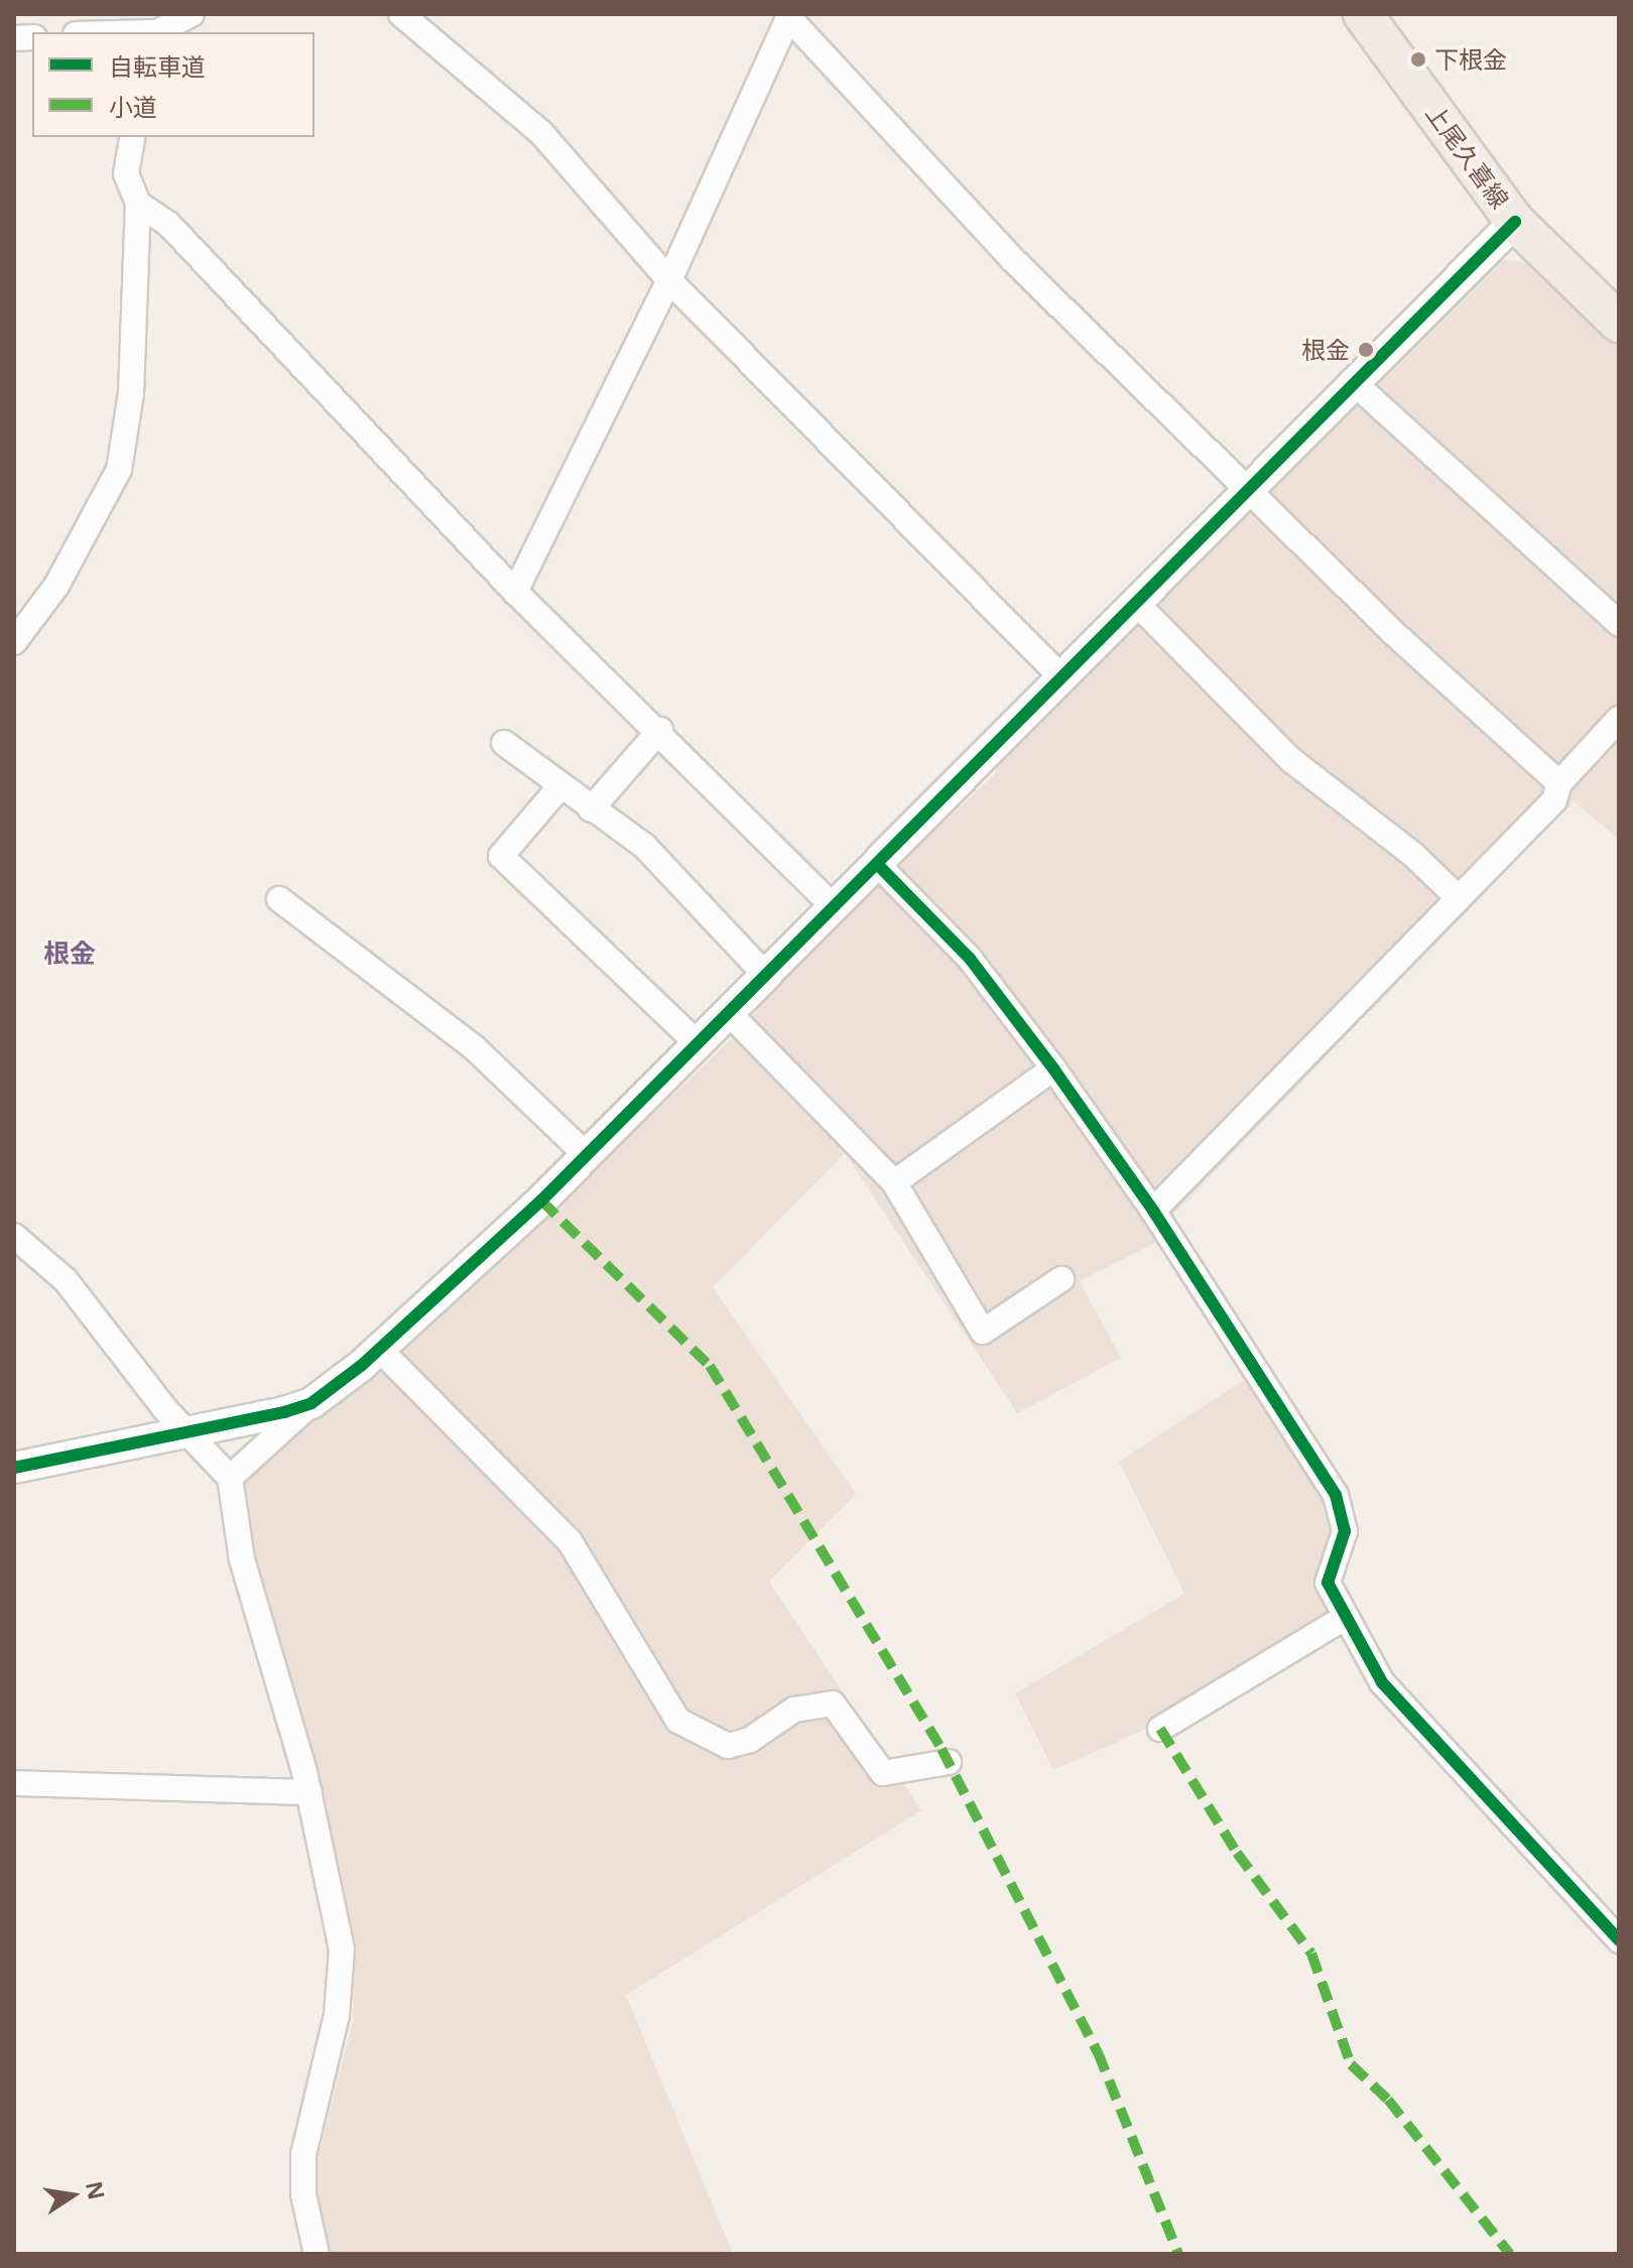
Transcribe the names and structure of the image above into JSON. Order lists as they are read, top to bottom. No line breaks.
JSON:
{"streets":{"main road":["上尾久喜線"]},"districts":["根金"],"places":["下根金","根金"],"legend":["自転車道","小道"],"north":"right"}
